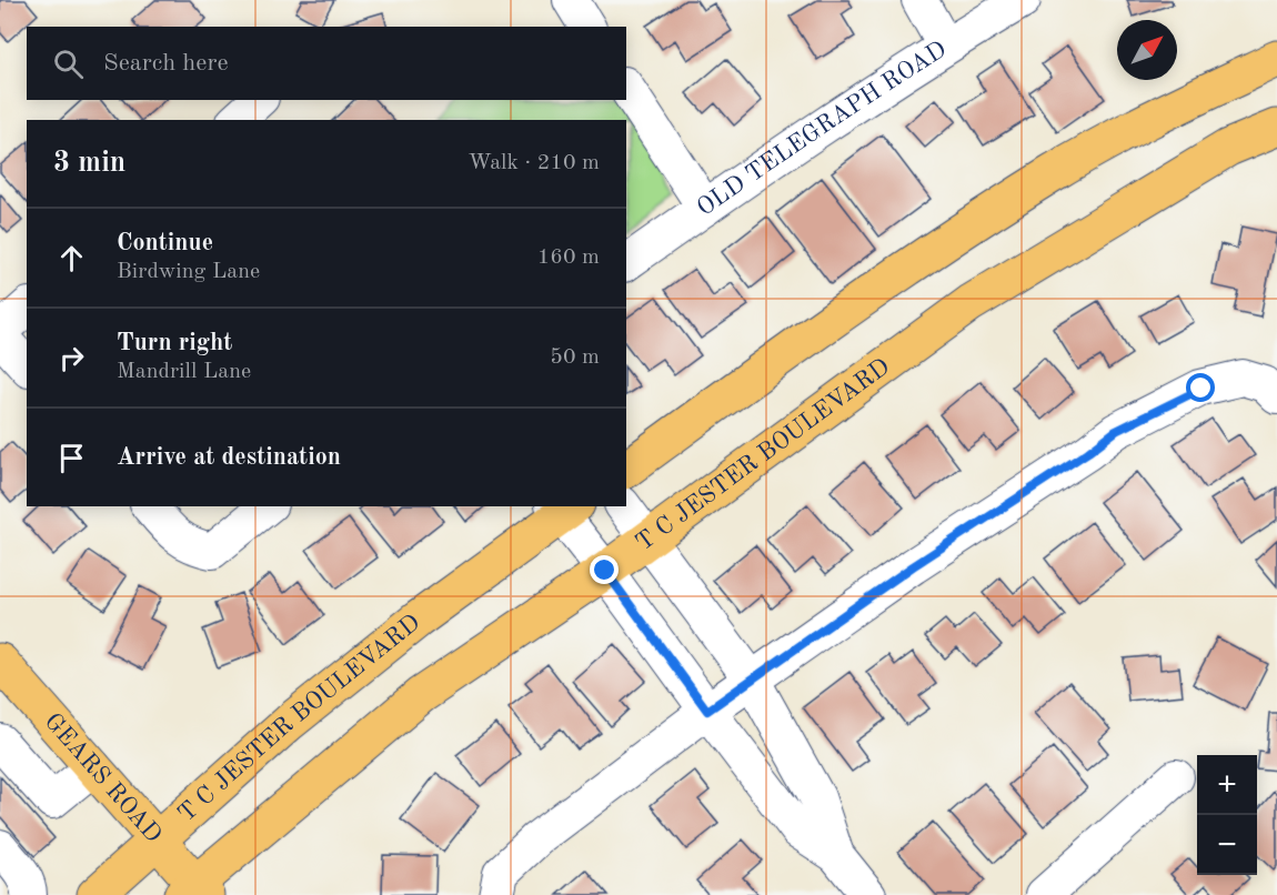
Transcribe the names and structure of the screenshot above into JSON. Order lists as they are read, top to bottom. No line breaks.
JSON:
{"streets":{"main road":["T C JESTER BOULEVARD","GEARS ROAD"],"street":["OLD TELEGRAPH ROAD"]},"crossings":[["T C JESTER BOULEVARD","GEARS ROAD"]],"north":"top right","page":{"search":"Search here","heading":["3 min","Walk · 210 m"],"list":[["Continue","Birdwing Lane","160 m"],["Turn right","Mandrill Lane","50 m"],"Arrive at destination"],"map_buttons":["+","−"]}}
